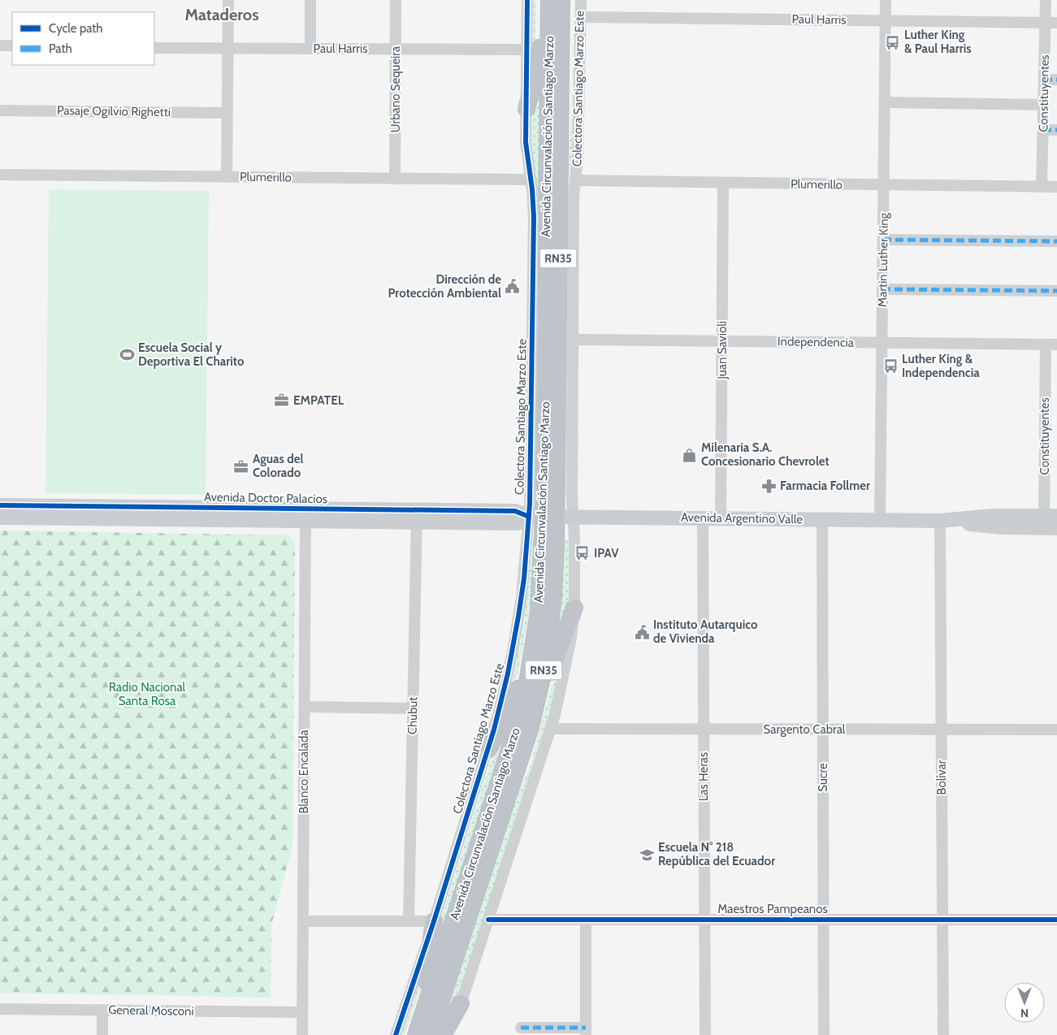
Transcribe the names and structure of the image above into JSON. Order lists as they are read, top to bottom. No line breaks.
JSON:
{"streets":{"highway":["Avenida Circunvalación Santiago Marzo","RN35"],"main road":["Avenida Doctor Palacios","Avenida Argentino Valle"],"street":["Paul Harris","Colectora Santiago Marzo Este","Urbano Sequeira","Constituyentes","Pasaje Ogilvio Righetti","Plumerillo","Martin Luther King","Independencia","Juan Savioli","Chubut","Sargento Cabral","Blanco Encalada","Las Heras","Sucre","Bolívar","Maestros Pampeanos","General Mosconi"]},"crossings":[["Paul Harris","Colectora Santiago Marzo Este"],["Paul Harris","Urbano Sequeira"],["Paul Harris","Constituyentes"],["Paul Harris","Martin Luther King"],["Colectora Santiago Marzo Este","Avenida Circunvalación Santiago Marzo"],["Colectora Santiago Marzo Este","Plumerillo"],["Colectora Santiago Marzo Este","Independencia"],["Colectora Santiago Marzo Este","Avenida Doctor Palacios"],["Colectora Santiago Marzo Este","Avenida Argentino Valle"],["Colectora Santiago Marzo Este","Sargento Cabral"],["Colectora Santiago Marzo Este","Maestros Pampeanos"],["Urbano Sequeira","Plumerillo"],["Constituyentes","Plumerillo"],["Constituyentes","Independencia"],["Constituyentes","Avenida Argentino Valle"],["Avenida Circunvalación Santiago Marzo","Avenida Doctor Palacios"],["Avenida Circunvalación Santiago Marzo","Avenida Argentino Valle"],["Plumerillo","Martin Luther King"],["Plumerillo","Juan Savioli"],["Martin Luther King","Independencia"],["Martin Luther King","Avenida Argentino Valle"],["Independencia","Juan Savioli"],["Juan Savioli","Avenida Argentino Valle"],["Avenida Doctor Palacios","Avenida Argentino Valle"],["Avenida Doctor Palacios","Chubut"],["Avenida Doctor Palacios","Blanco Encalada"],["Avenida Argentino Valle","Las Heras"],["Avenida Argentino Valle","Sucre"],["Avenida Argentino Valle","Bolívar"],["Sargento Cabral","Las Heras"],["Sargento Cabral","Sucre"],["Sargento Cabral","Bolívar"],["Blanco Encalada","General Mosconi"],["Las Heras","Maestros Pampeanos"],["Sucre","Maestros Pampeanos"],["Bolívar","Maestros Pampeanos"]],"districts":["Mataderos"],"parks":["Radio Nacional Santa Rosa"],"places":{"bus stop":["Luther King & Paul Harris","Luther King & Independencia","IPAV"],"public building":["Dirección de Protección Ambiental","Instituto Autarquico de Vivienda"],"sports":["Escuela Social y Deportiva El Charito"],"office":["EMPATEL","Aguas del Colorado"],"shop":["Milenaria S.A. Concesionario Chevrolet"],"pharmacy":["Farmacia Follmer"],"school or university":["Escuela N° 218 República del Ecuador"]},"legend":["Cycle path","Path"],"north":"bottom"}
